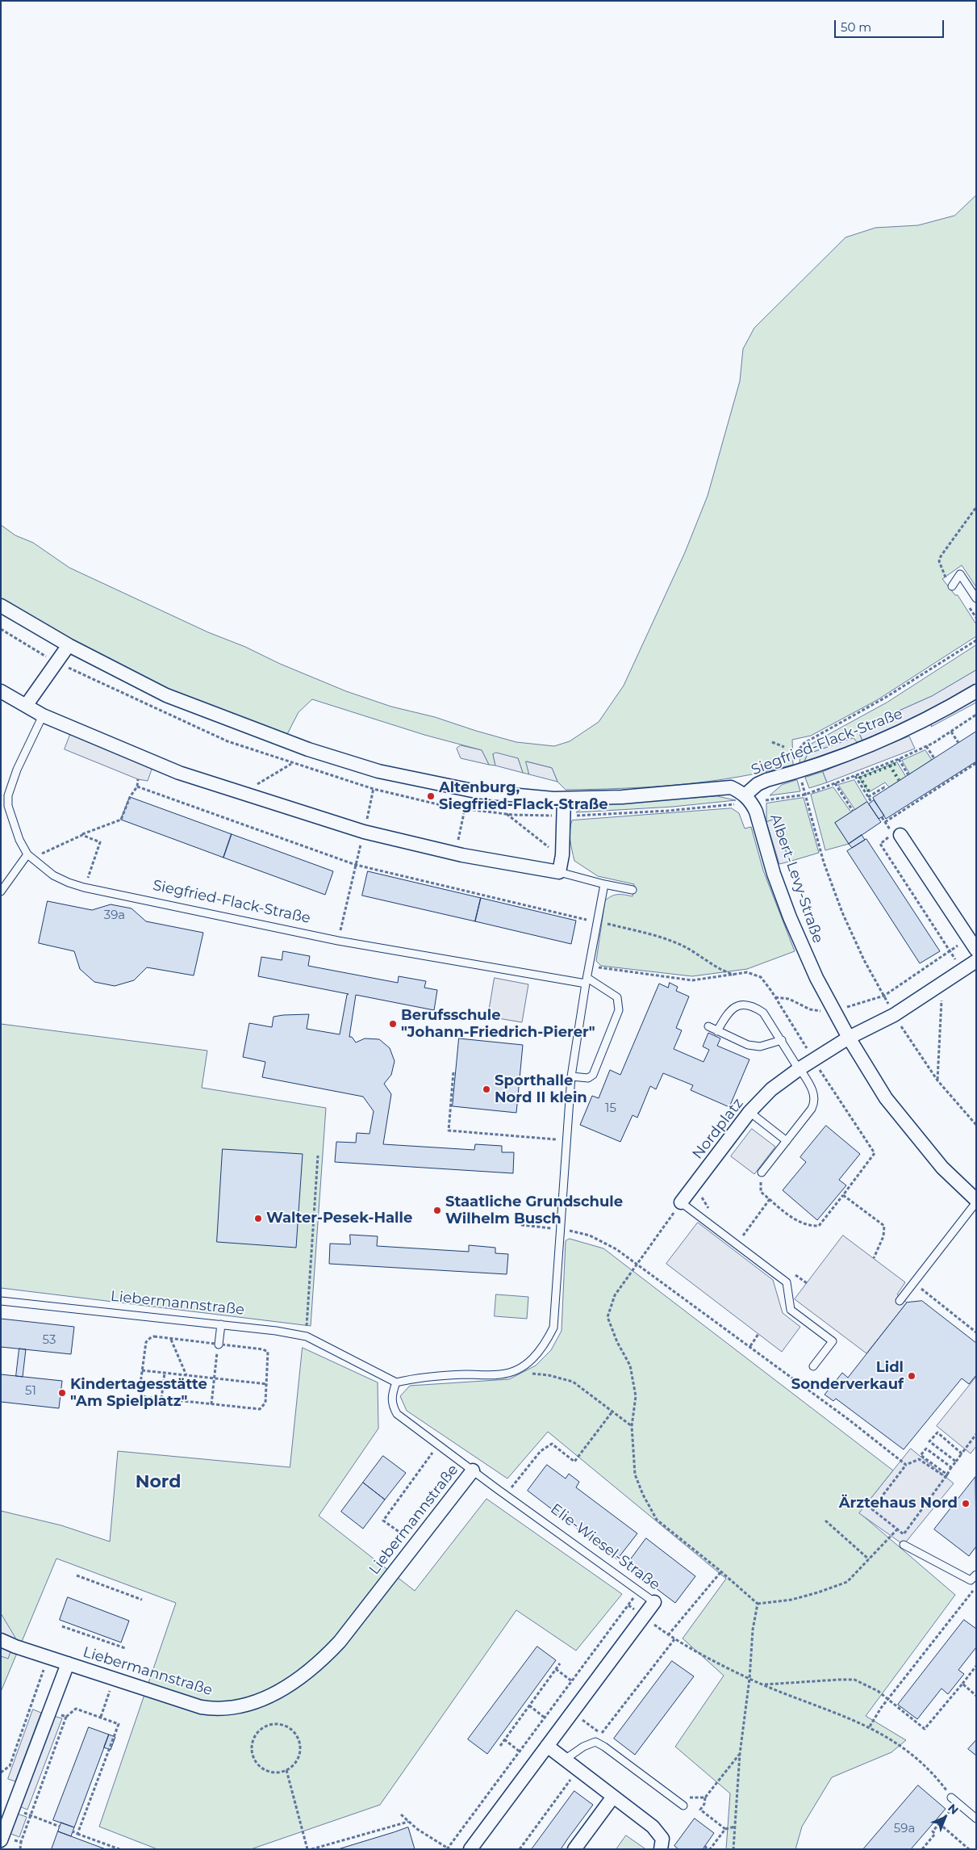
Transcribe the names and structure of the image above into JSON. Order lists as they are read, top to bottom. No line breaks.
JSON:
{"streets":{"street":["Siegfried-Flack-Straße","Albert-Levy-Straße","Nordplatz","Liebermannstraße","Elie-Wiesel-Straße"]},"crossings":[["Siegfried-Flack-Straße","Albert-Levy-Straße"],["Albert-Levy-Straße","Nordplatz"],["Liebermannstraße","Elie-Wiesel-Straße"]],"districts":["Nord"],"places":["Altenburg, Siegfried-Flack-Straße","Berufsschule \"Johann-Friedrich-Pierer\"","Sporthalle Nord II klein","Staatliche Grundschule Wilhelm Busch","Walter-Pesek-Halle","Lidl Sonderverkauf","Kindertagesstätte \"Am Spielplatz\"","Ärztehaus Nord"],"house_numbers":["39a","15","53","51","59a"],"scale_bar":"50 m","north":"top right"}
